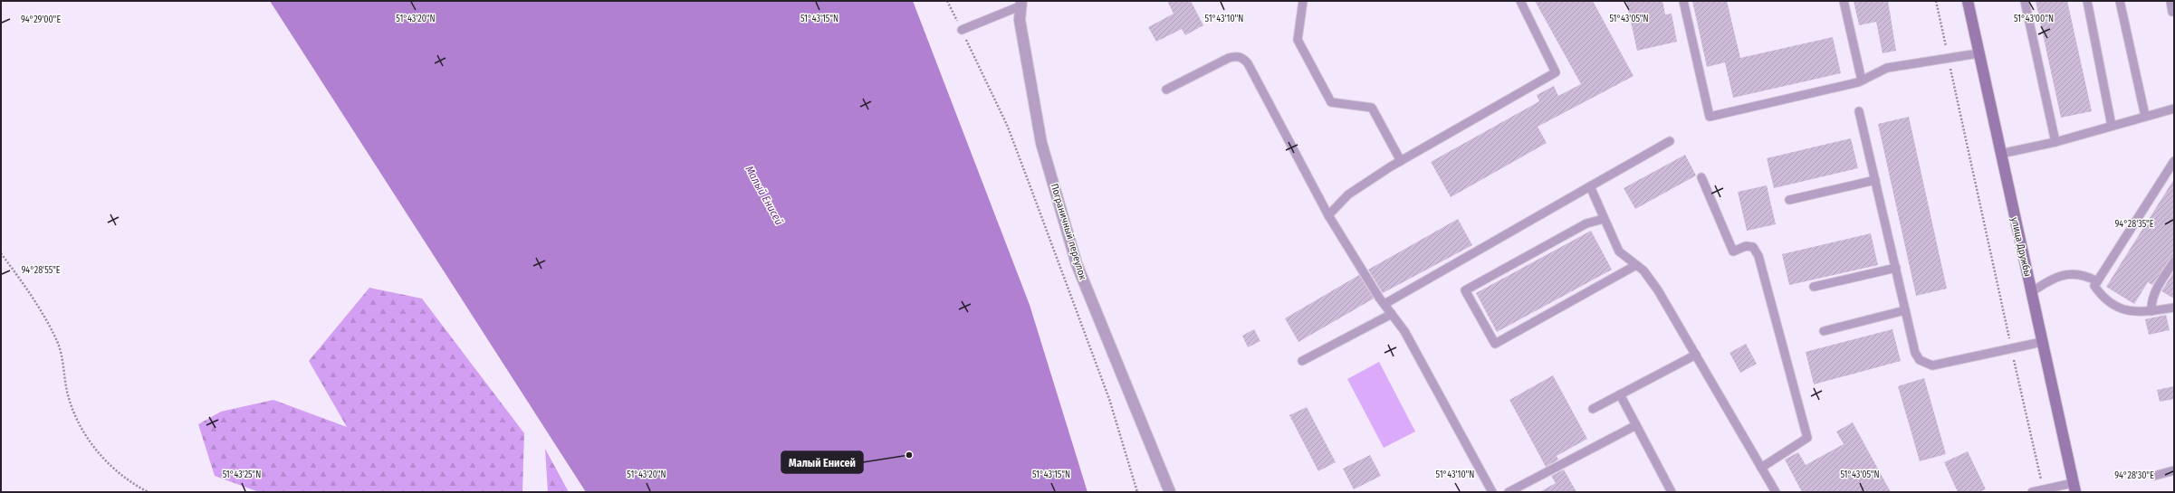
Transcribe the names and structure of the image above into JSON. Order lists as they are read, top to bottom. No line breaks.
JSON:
{"streets":{"main road":["улица Дружбы"],"street":["Пограничный переулок"]},"water":["Малый Енисей"],"places":["Малый Енисей"],"coordinates":["51°43'15\"N","51°43'05\"N","51°43'00\"N","51°43'20\"N","51°43'10\"N","94°29'00\"E","94°28'35\"E","94°28'55\"E","51°43'25\"N","94°28'30\"E"]}
